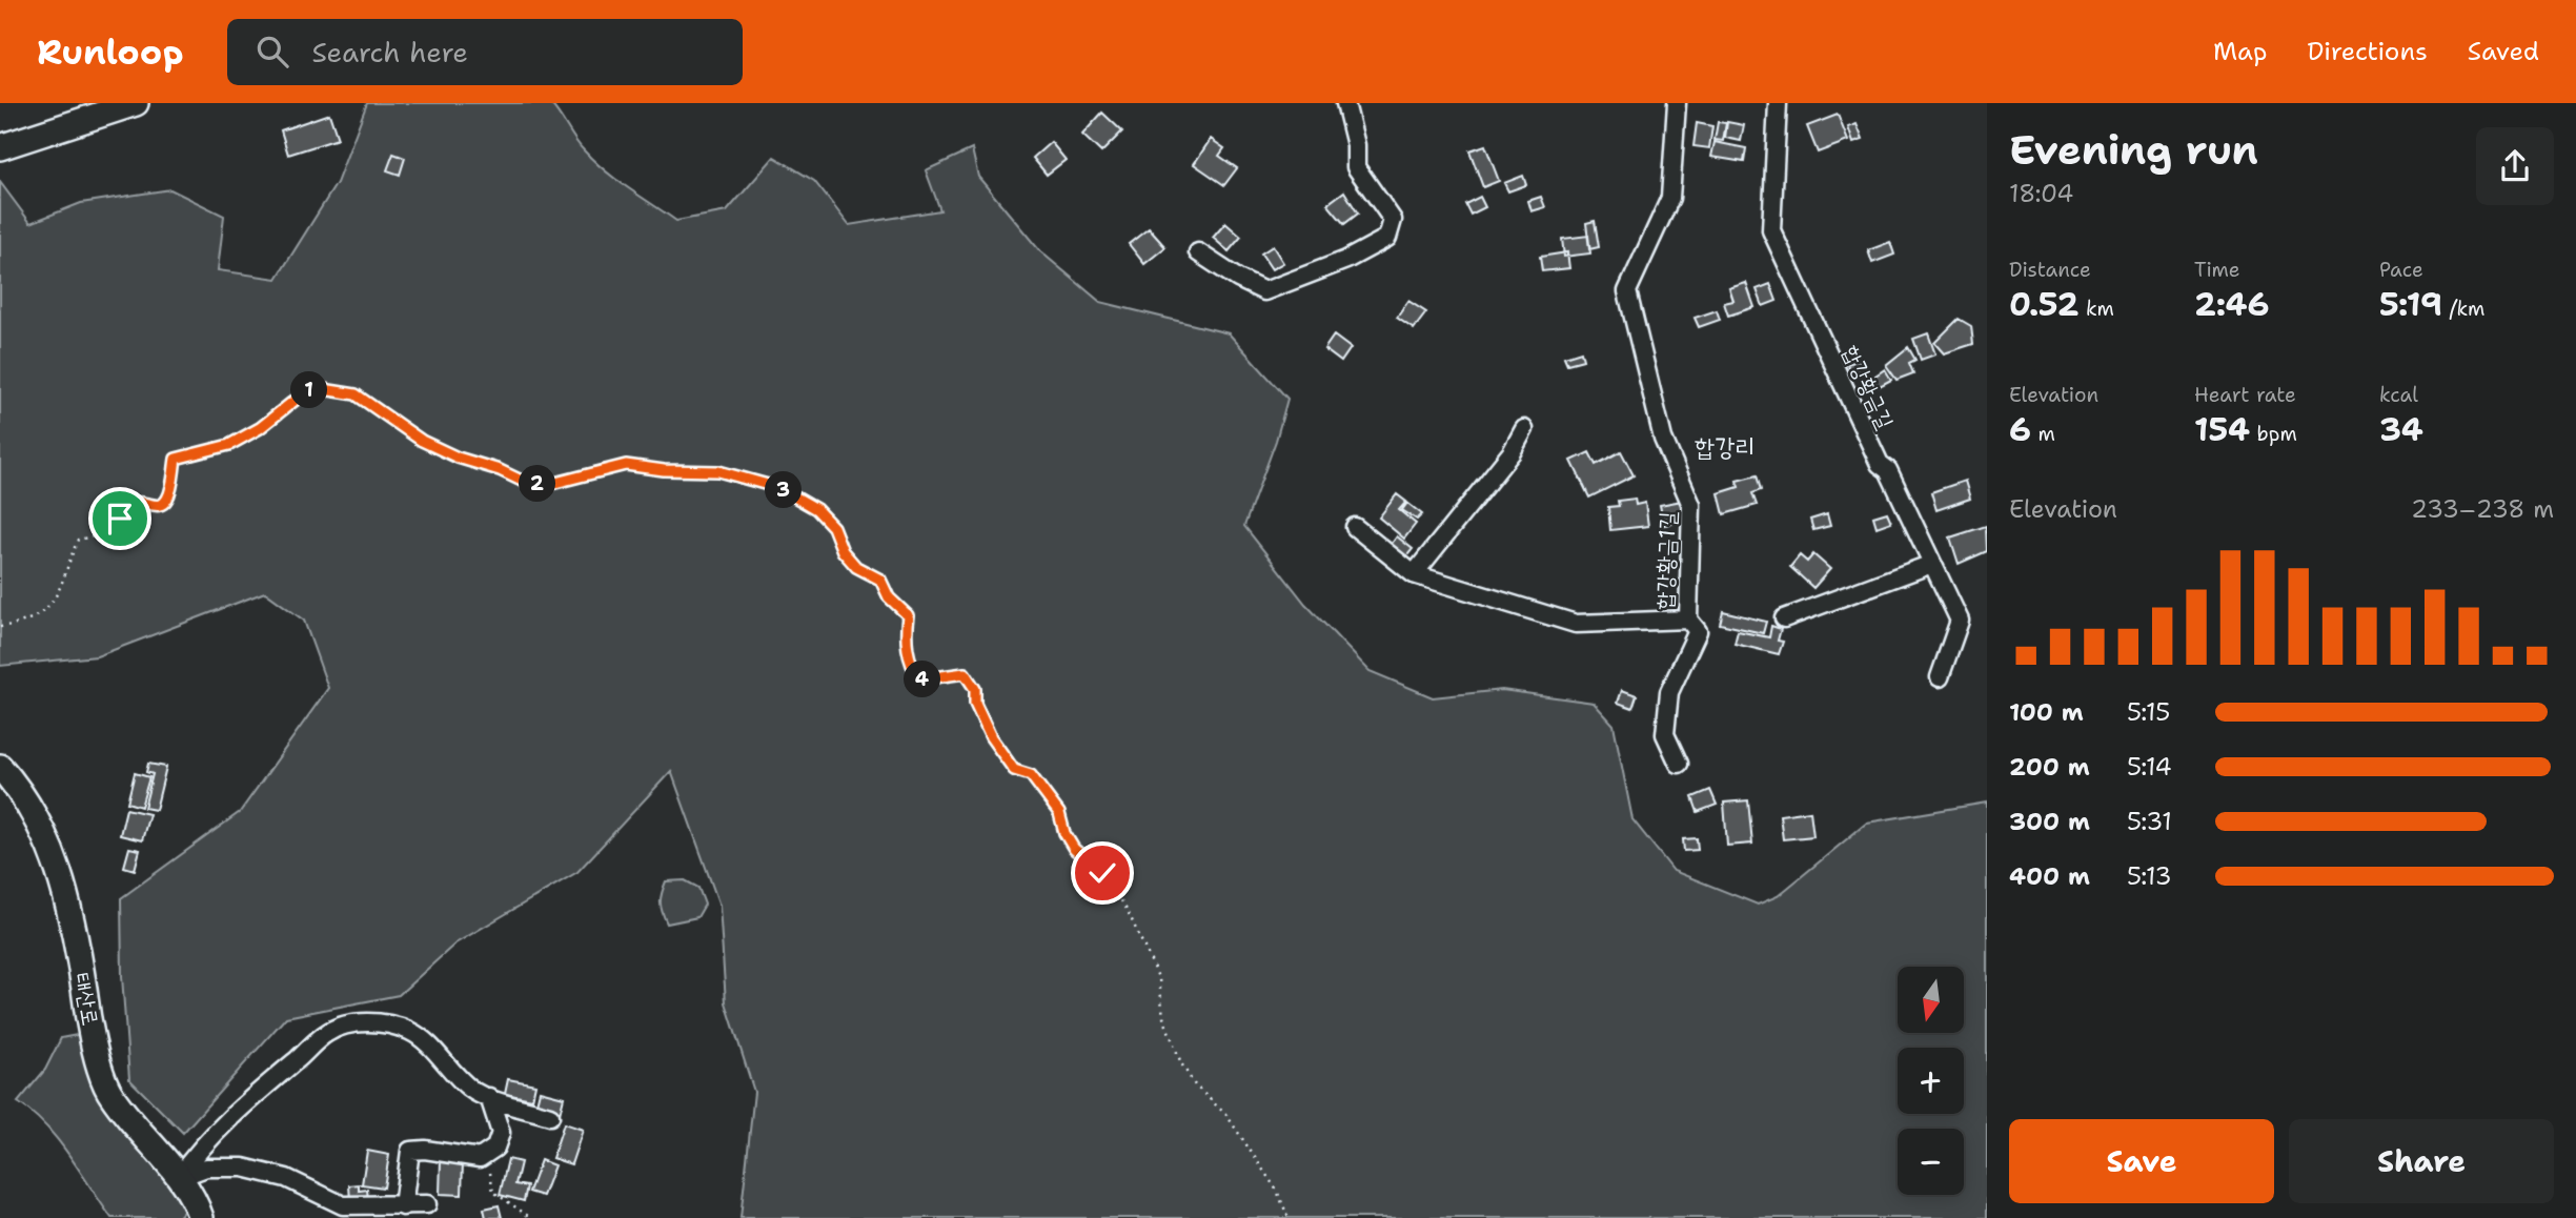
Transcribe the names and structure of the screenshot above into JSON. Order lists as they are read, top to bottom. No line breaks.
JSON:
{"streets":{"street":["합강황금길","합강황금1길","태산로"]},"districts":["합강리"],"north":"bottom","page":{"header":"Runloop","search":"Search here","nav":["Map","Directions","Saved"],"heading":["Evening run","18:04"],"stats":[["Distance","0.52 km"],["Time","2:46"],["Pace","5:19 /km"],["Elevation","6 m"],["Heart rate","154 bpm"],["kcal","34"]],"pins":["1","2","3","4"],"chart":["Elevation","233–238 m"],"list":[{"name":"100 m","note":"5:15"},{"name":"200 m","note":"5:14"},{"name":"300 m","note":"5:31"},{"name":"400 m","note":"5:13"}],"map_buttons":["+","−"],"buttons":["Save","Share"]}}
